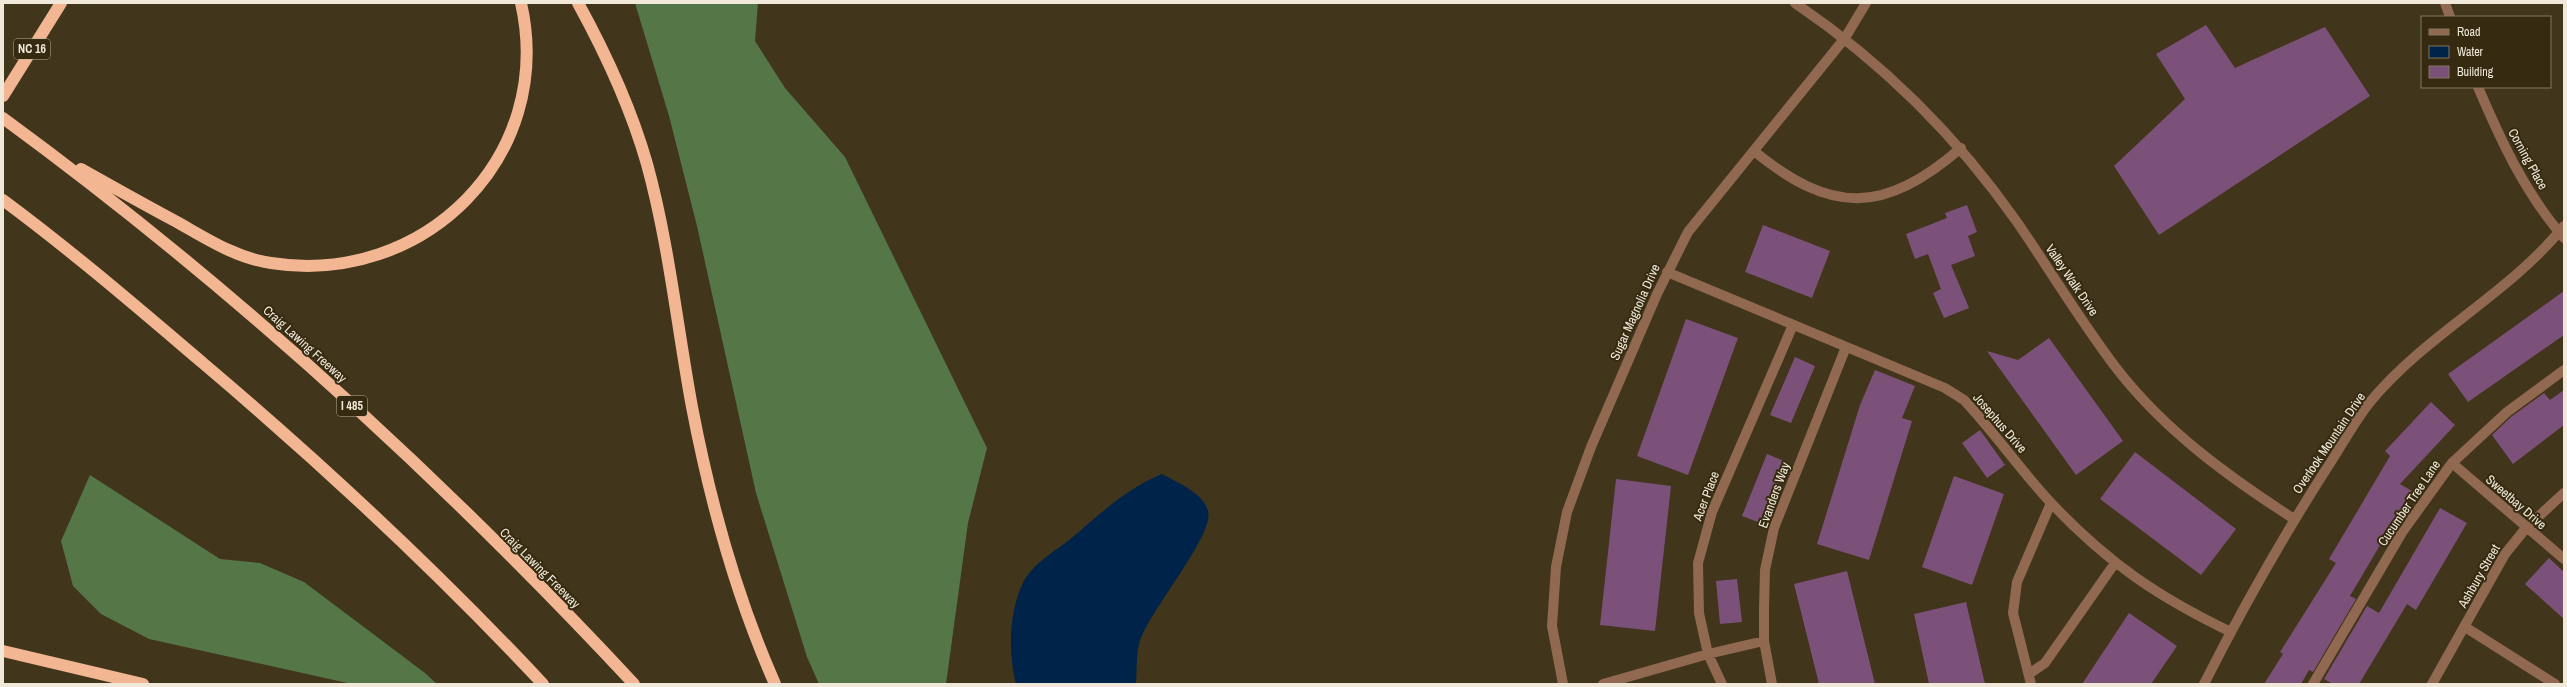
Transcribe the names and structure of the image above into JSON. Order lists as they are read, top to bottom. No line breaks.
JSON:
{"streets":{"highway":["NC 16","Craig Lawing Freeway","I 485"],"street":["Corning Place","Valley Walk Drive","Sugar Magnolia Drive","Josephus Drive","Overlook Mountain Drive","Evanders Way","Acer Place","Sweetbay Drive","Cucumber Tree Lane","Ashbury Street"]},"crossings":[["Corning Place","Overlook Mountain Drive"],["Valley Walk Drive","Sugar Magnolia Drive"],["Valley Walk Drive","Overlook Mountain Drive"],["Sugar Magnolia Drive","Josephus Drive"],["Josephus Drive","Overlook Mountain Drive"],["Josephus Drive","Evanders Way"],["Josephus Drive","Acer Place"],["Sweetbay Drive","Cucumber Tree Lane"],["Sweetbay Drive","Ashbury Street"]],"legend":["Road","Water","Building"]}
